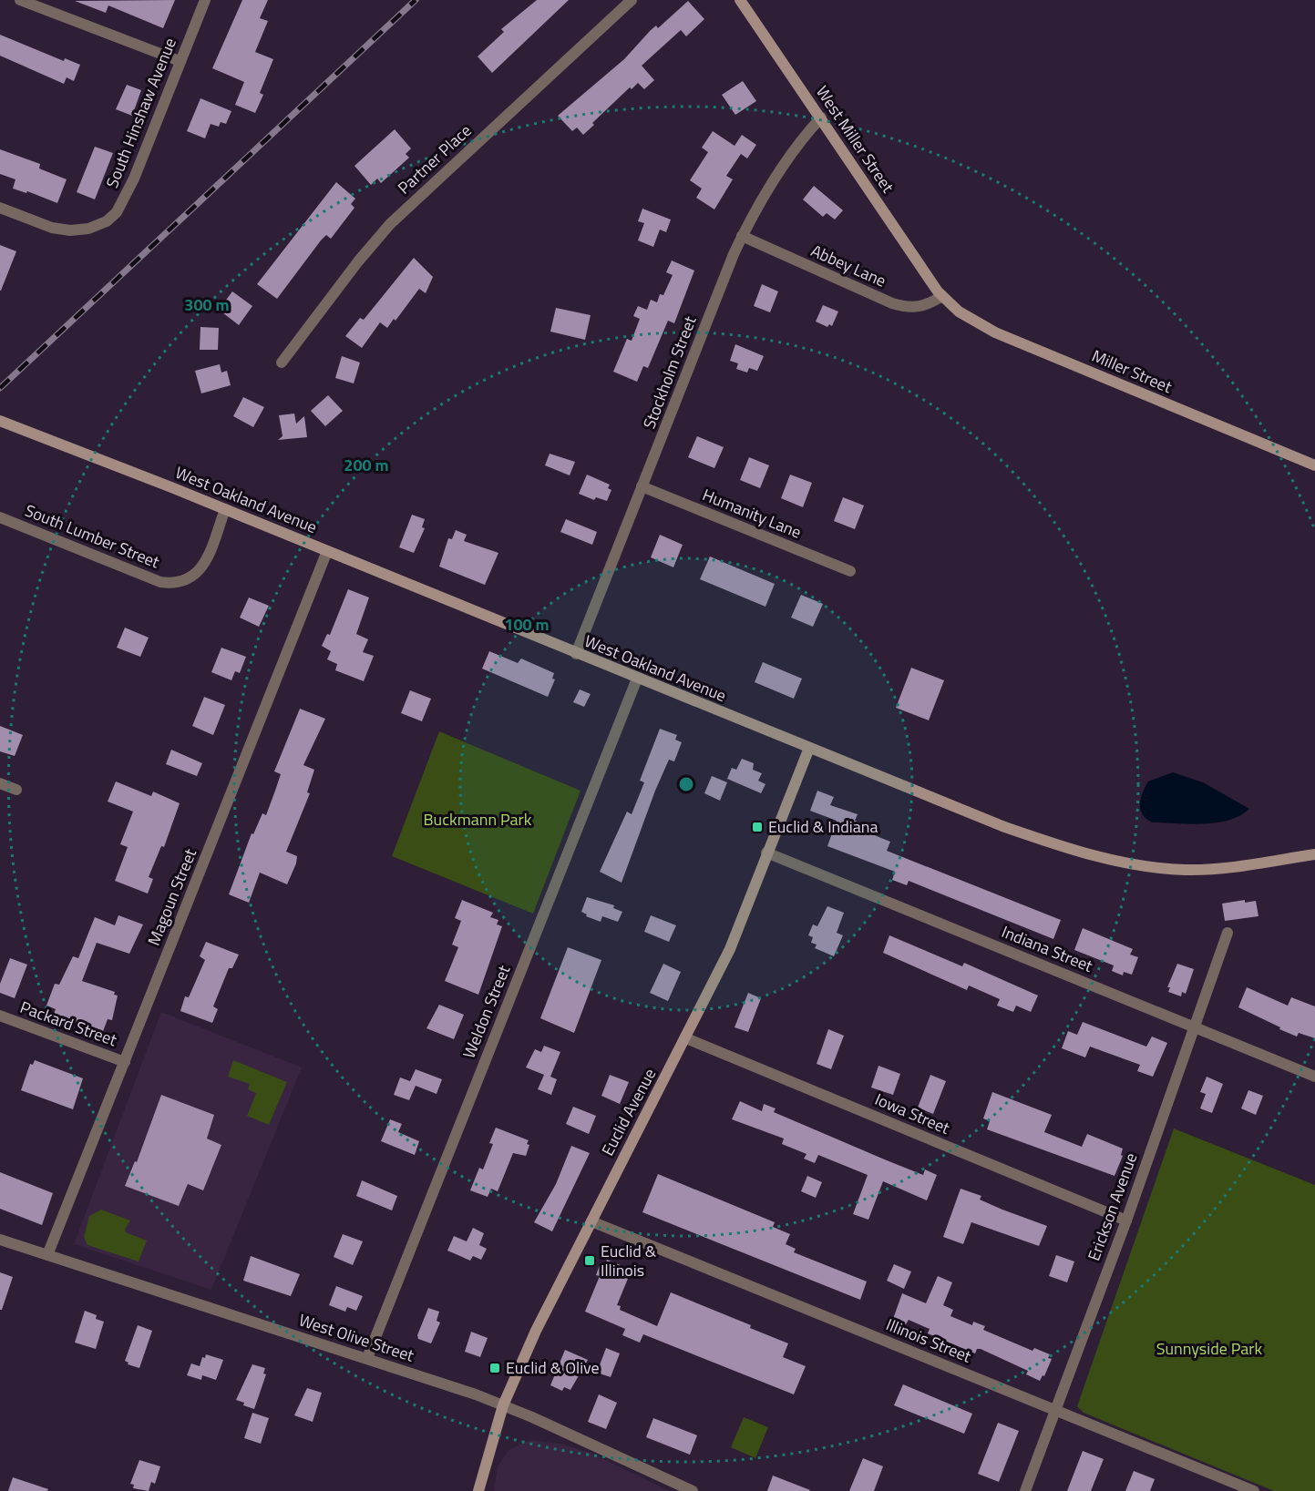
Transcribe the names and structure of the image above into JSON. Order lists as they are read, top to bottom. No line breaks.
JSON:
{"streets":{"street":["South Hinshaw Avenue","West Miller Street","Partner Place","Abbey Lane","Miller Street","Stockholm Street","West Oakland Avenue","Humanity Lane","South Lumber Street","Magoun Street","Indiana Street","Weldon Street","Packard Street","Euclid Avenue","Iowa Street","Erickson Avenue","West Olive Street","Illinois Street"]},"crossings":[["West Miller Street","Abbey Lane"],["West Miller Street","Miller Street"],["West Miller Street","Stockholm Street"],["Abbey Lane","Miller Street"],["Abbey Lane","Stockholm Street"],["Stockholm Street","West Oakland Avenue"],["Stockholm Street","Humanity Lane"],["West Oakland Avenue","South Lumber Street"],["West Oakland Avenue","Magoun Street"],["West Oakland Avenue","Weldon Street"],["West Oakland Avenue","Euclid Avenue"],["Magoun Street","Packard Street"],["Magoun Street","West Olive Street"],["Indiana Street","Euclid Avenue"],["Indiana Street","Erickson Avenue"],["Weldon Street","West Olive Street"],["Euclid Avenue","Iowa Street"],["Euclid Avenue","West Olive Street"],["Euclid Avenue","Illinois Street"],["Iowa Street","Erickson Avenue"],["Erickson Avenue","Illinois Street"]],"parks":["Buckmann Park","Sunnyside Park"],"places":{"transit":["Euclid & Indiana","Euclid & Illinois","Euclid & Olive"]},"rings":["300 m","200 m","100 m"]}
